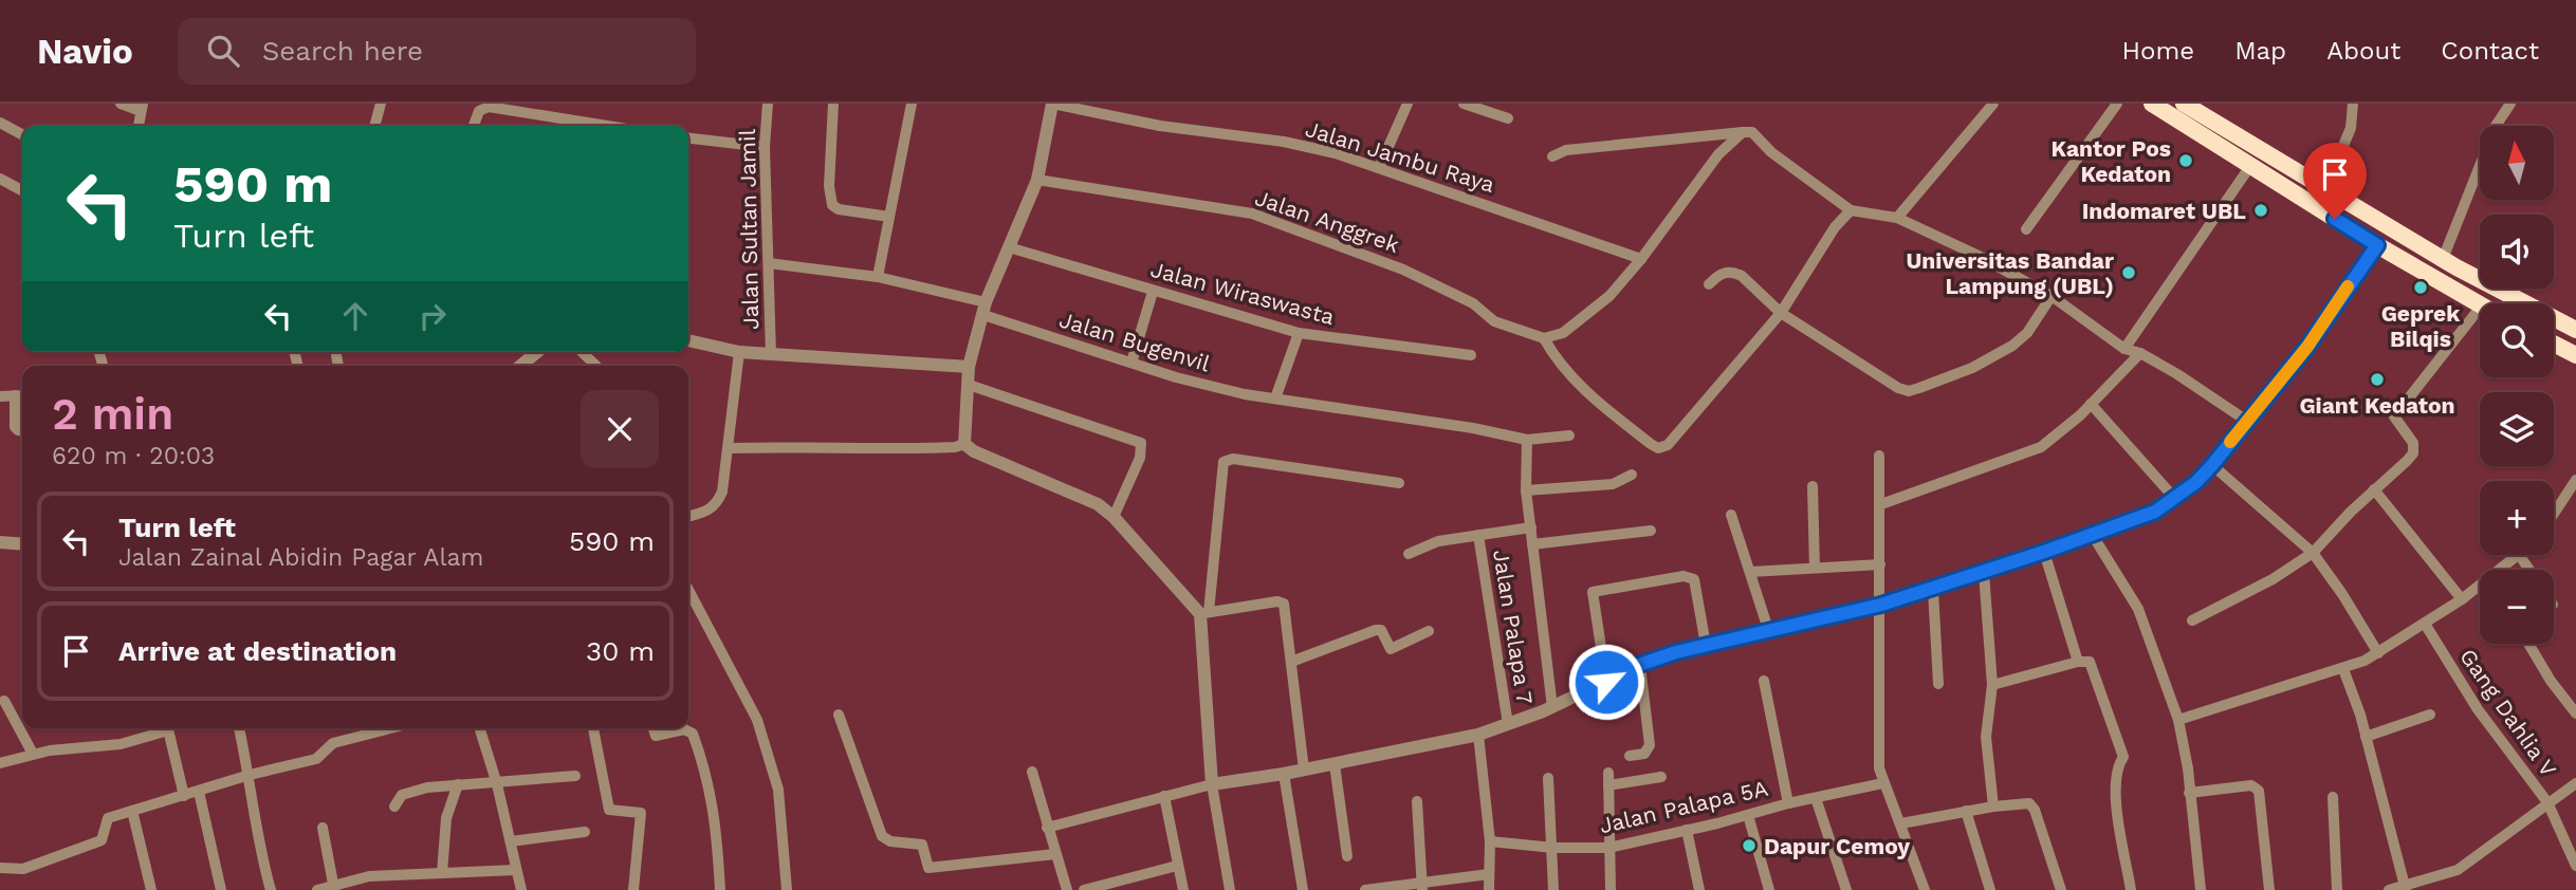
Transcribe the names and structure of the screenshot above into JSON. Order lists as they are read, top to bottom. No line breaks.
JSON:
{"streets":{"street":["Jalan Jambu Raya","Jalan Anggrek","Jalan Sultan Jamil","Jalan Wiraswasta","Jalan Bugenvil","Jalan Palapa 7","Gang Dahlia V","Jalan Palapa 5A"]},"crossings":[["Jalan Sultan Jamil","Jalan Bugenvil"]],"places":["Kantor Pos Kedaton","Indomaret UBL","Universitas Bandar Lampung (UBL)","Geprek Bilqis","Giant Kedaton","Dapur Cemoy"],"north":"top","page":{"header":"Navio","search":"Search here","nav":["Home","Map","About","Contact"],"map_buttons":["+","−"],"turn":["590 m","Turn left"],"heading":["2 min","620 m · 20:03"],"list":[{"name":"Turn left","note":"Jalan Zainal Abidin Pagar Alam","value":"590 m"},{"name":"Arrive at destination","value":"30 m"}]}}
